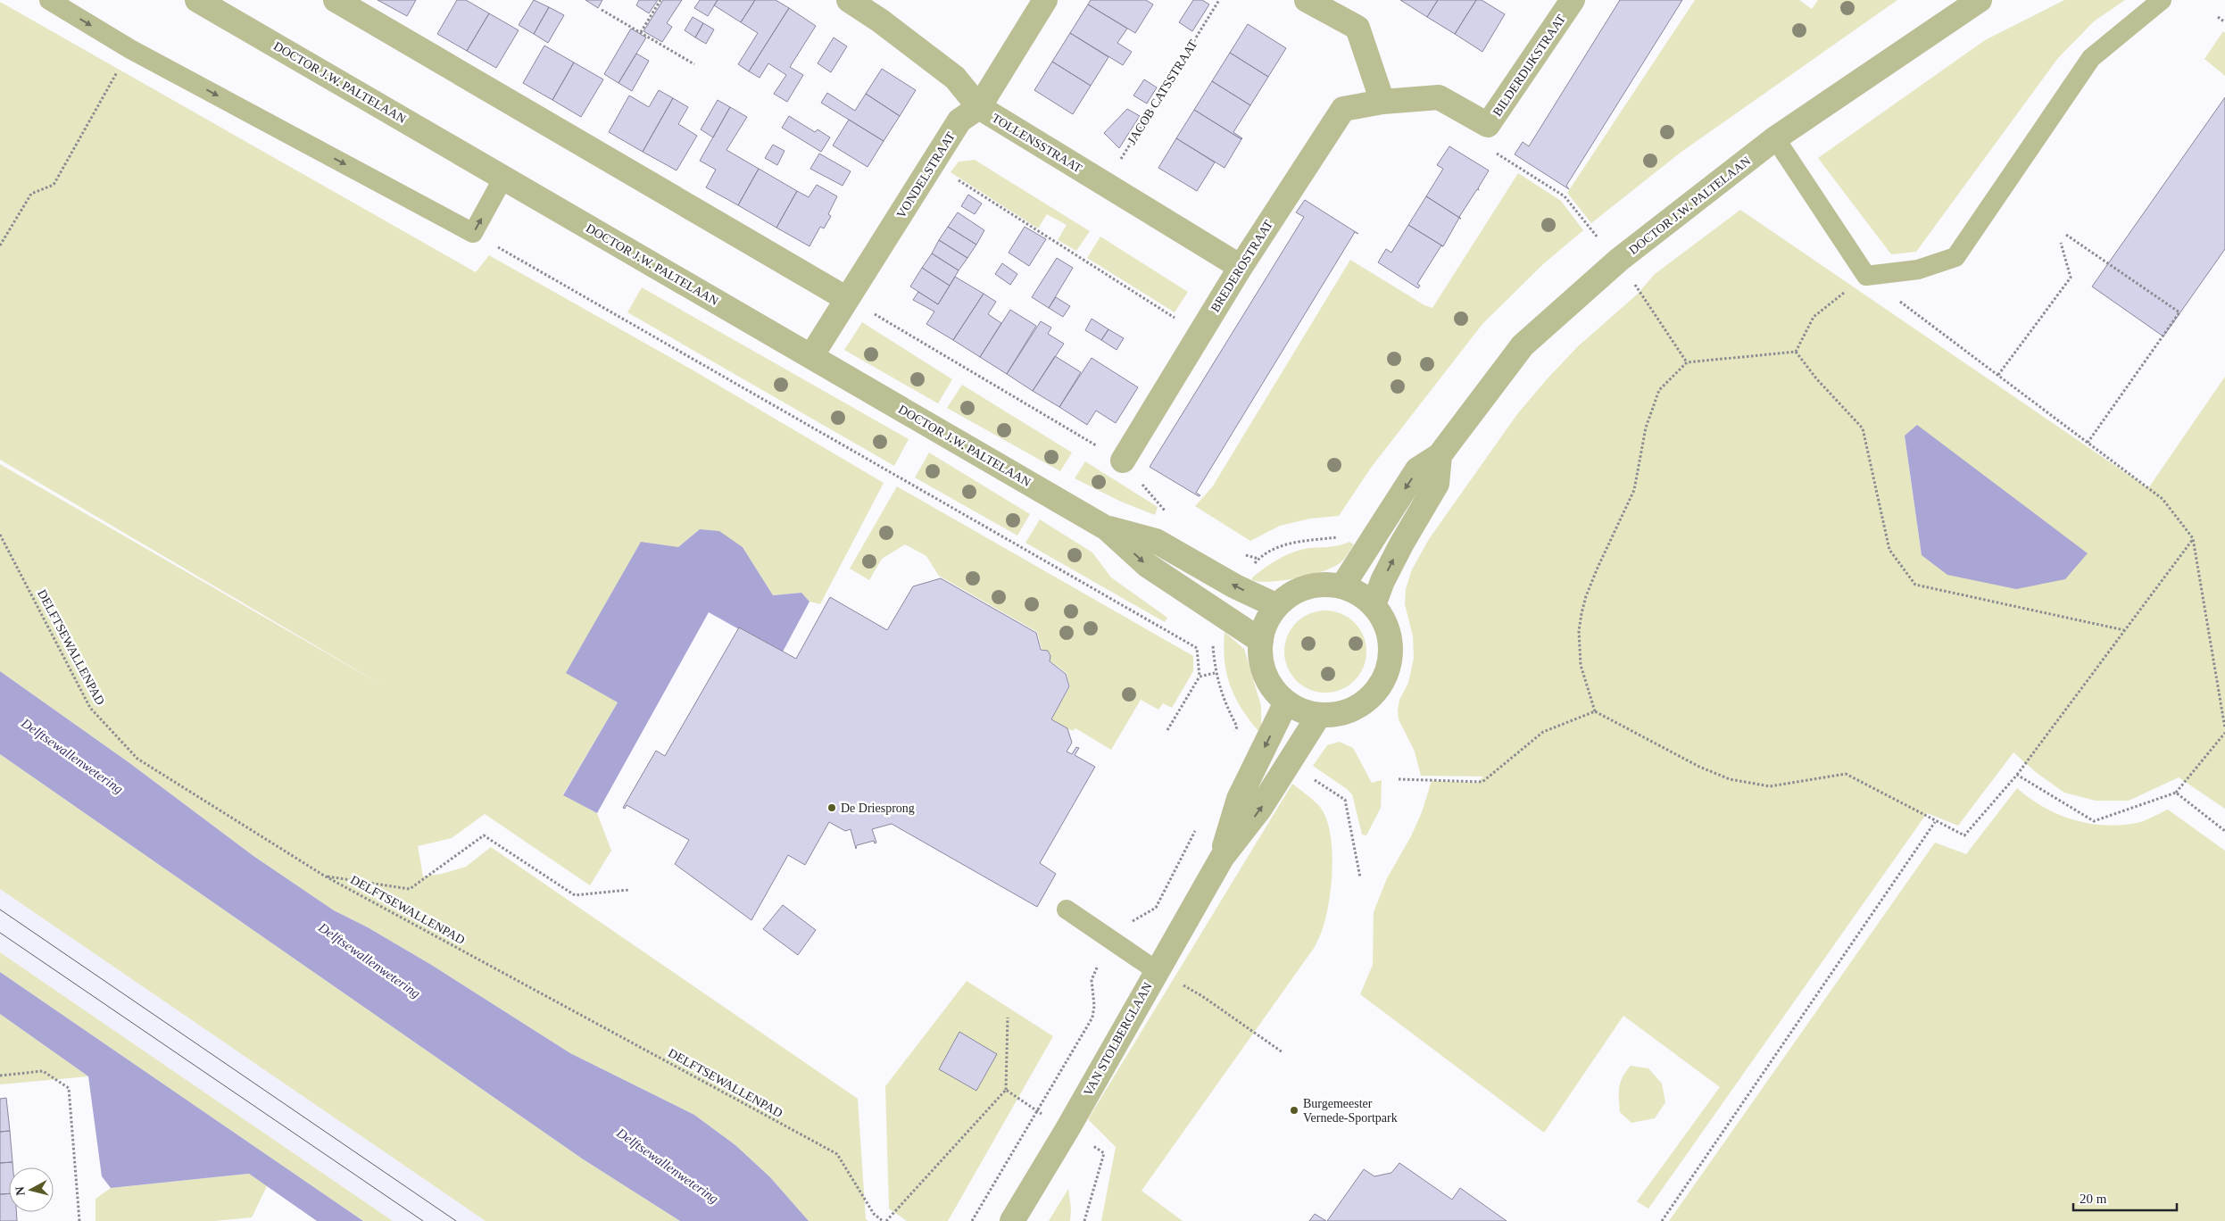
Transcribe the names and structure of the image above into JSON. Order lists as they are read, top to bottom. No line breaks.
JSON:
{"streets":{"street":["BILDERDIJKSTRAAT","DOCTOR J.W. PALTELAAN","TOLLENSSTRAAT","VONDELSTRAAT","BREDEROSTRAAT","VAN STOLBERGLAAN"],"path":["JACOB CATSSTRAAT","DELFTSEWALLENPAD"]},"crossings":[["BILDERDIJKSTRAAT","BREDEROSTRAAT"],["DOCTOR J.W. PALTELAAN","VONDELSTRAAT"],["DOCTOR J.W. PALTELAAN","VAN STOLBERGLAAN"],["JACOB CATSSTRAAT","TOLLENSSTRAAT"],["TOLLENSSTRAAT","VONDELSTRAAT"],["TOLLENSSTRAAT","BREDEROSTRAAT"]],"water":["Delftsewallenwetering"],"places":["De Driesprong","Burgemeester Vernede-Sportpark"],"scale_bar":"20 m","north":"left"}
